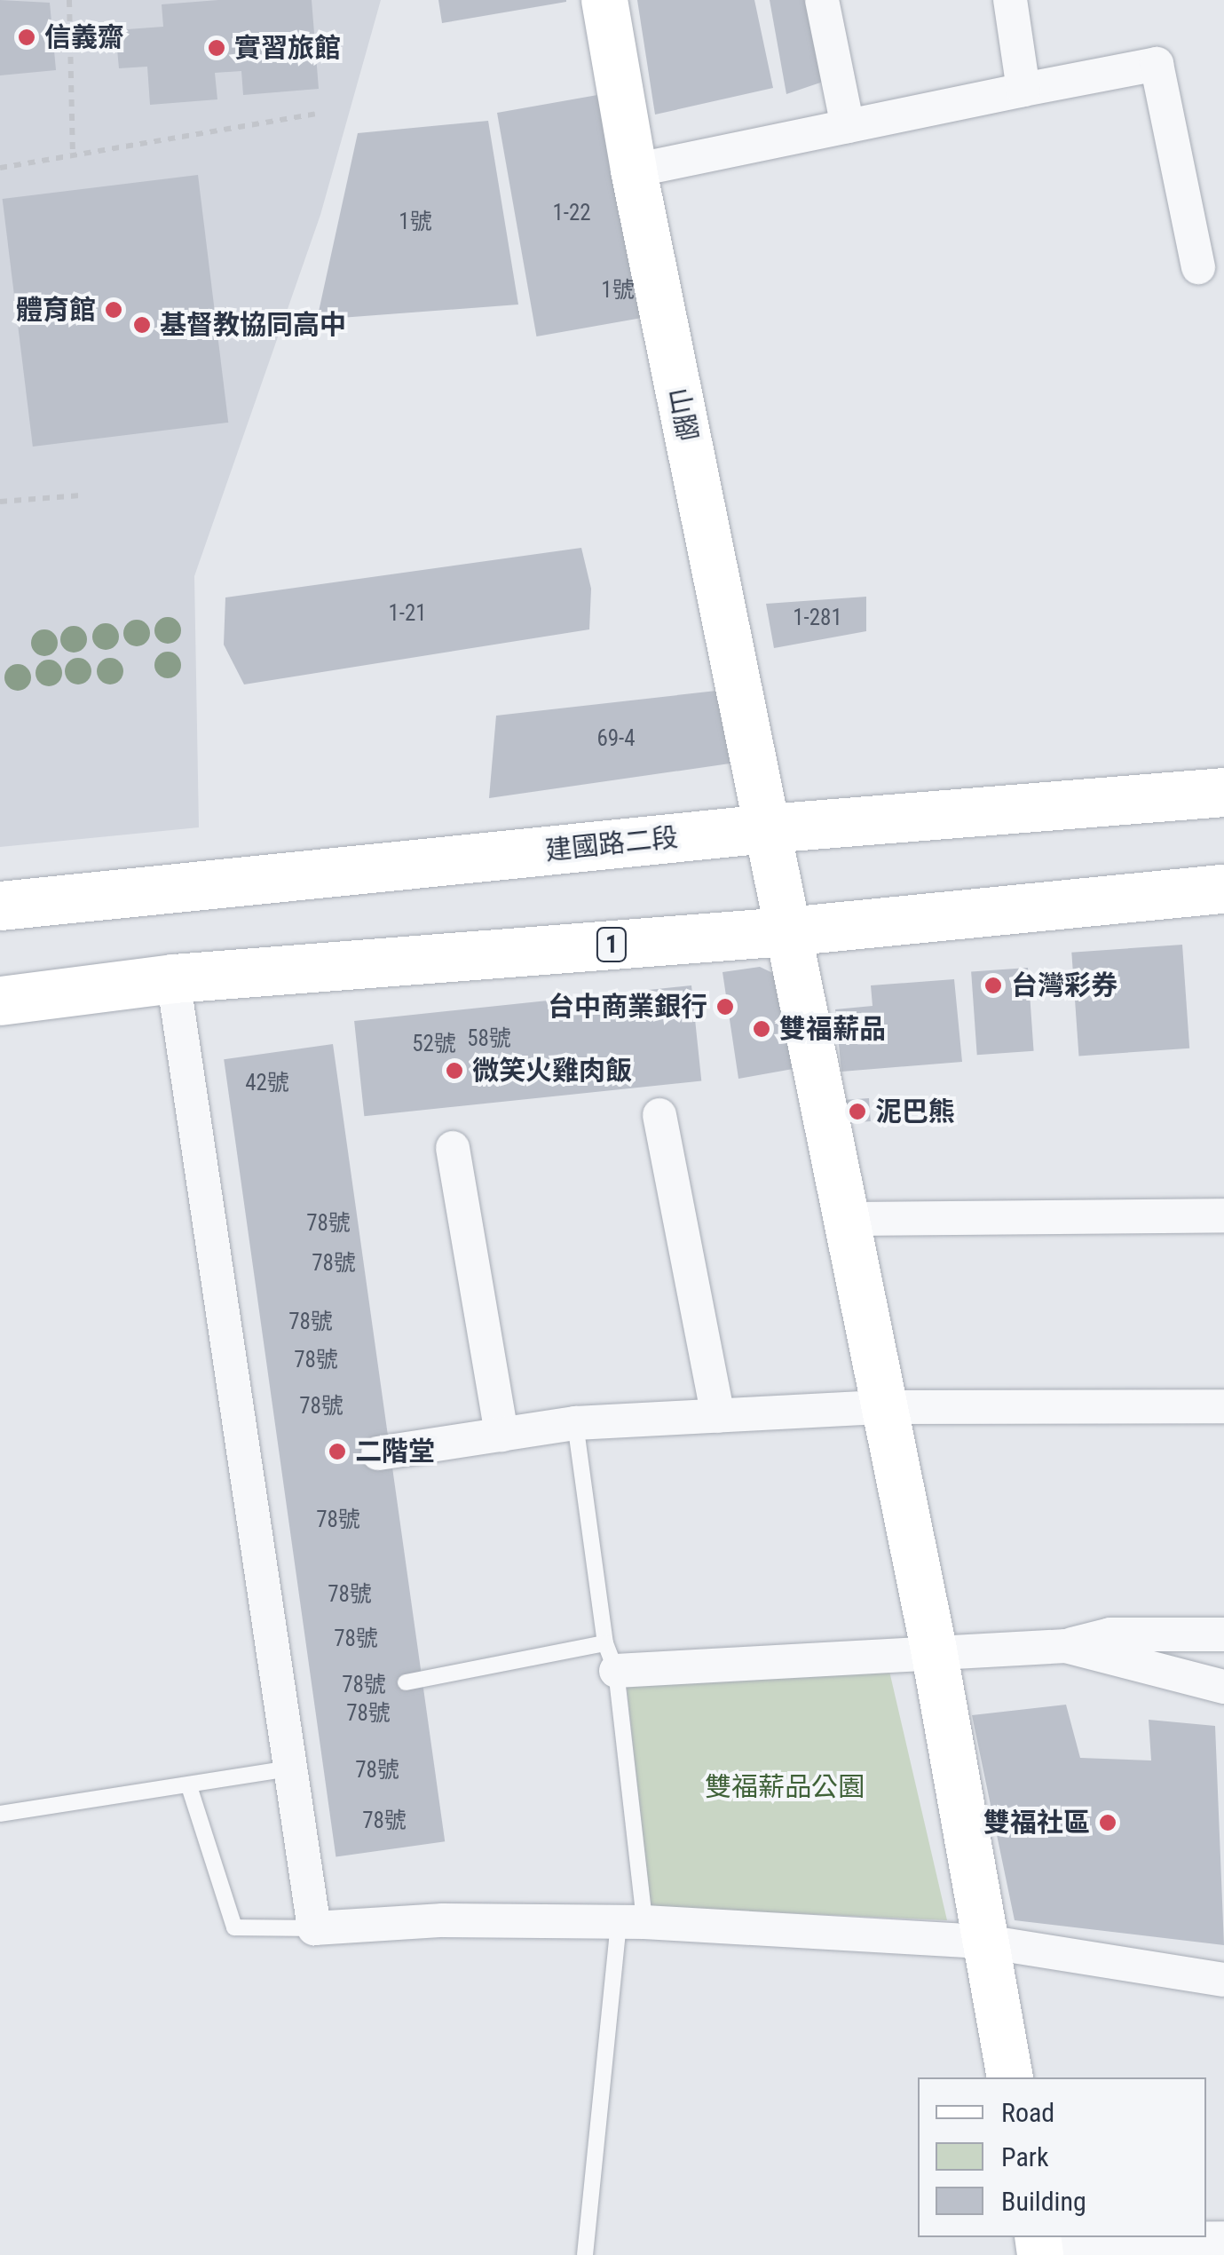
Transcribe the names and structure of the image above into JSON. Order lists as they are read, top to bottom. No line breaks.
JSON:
{"streets":{"main road":["建國路二段","1"],"street":["山腳"]},"crossings":[["山腳","建國路二段"],["山腳","1"]],"parks":["雙福薪品公園"],"places":["信義齋","實習旅館","體育館","基督教協同高中","台灣彩券","台中商業銀行","雙福薪品","微笑火雞肉飯","泥巴熊","二階堂","雙福社區"],"house_numbers":["1-22","1號","1號","1-21","1-281","69-4","58號","52號","42號","78號","78號","78號","78號","78號","78號","78號","78號","78號","78號","78號","78號"],"legend":["Road","Park","Building"]}
